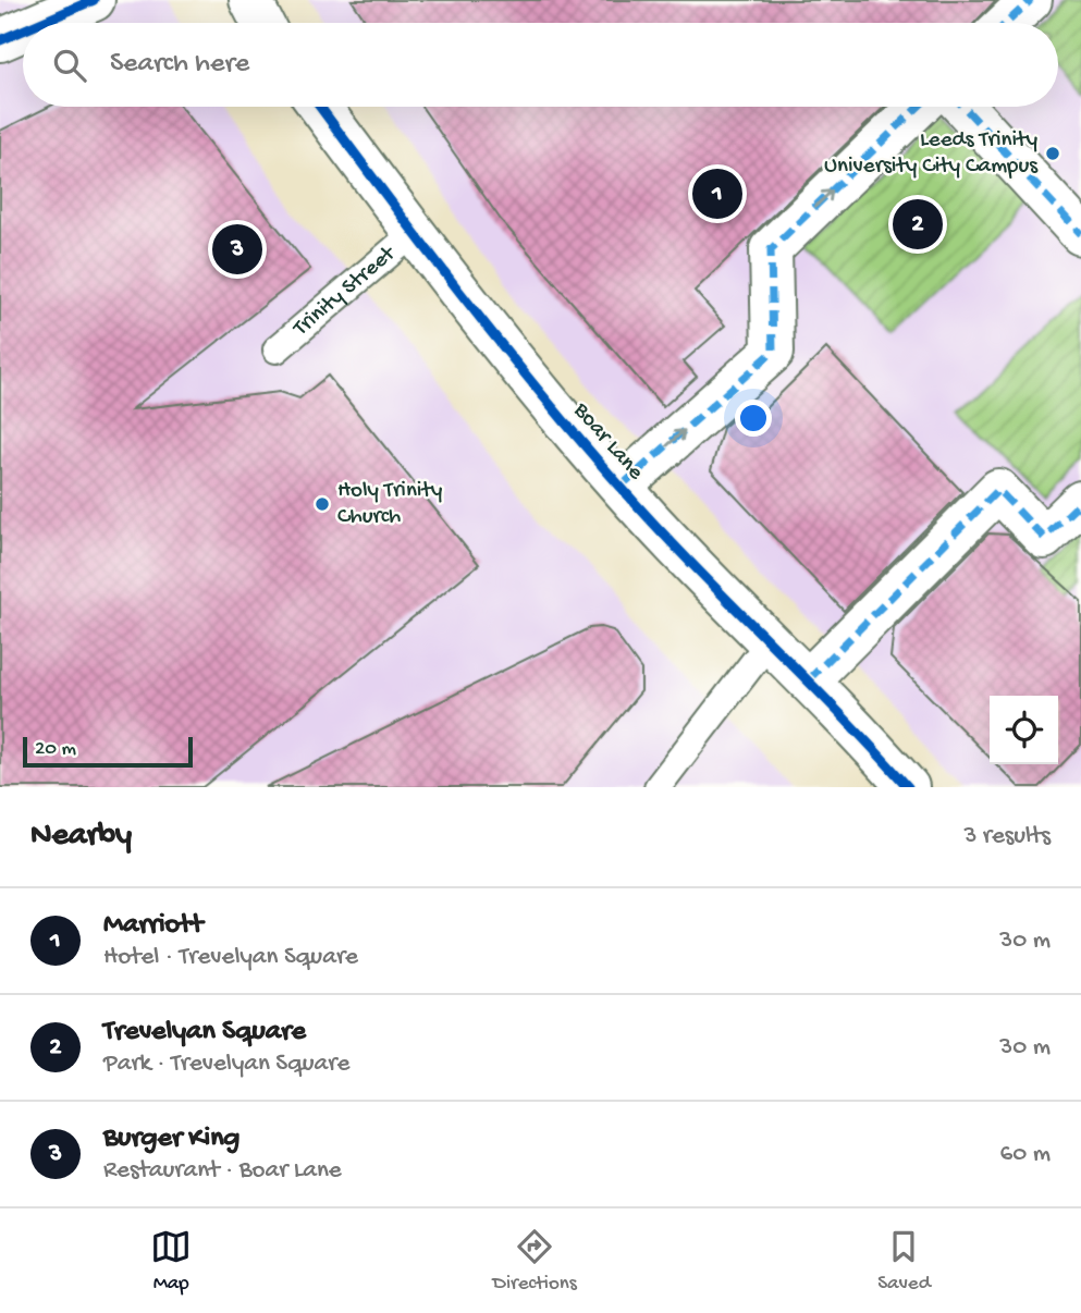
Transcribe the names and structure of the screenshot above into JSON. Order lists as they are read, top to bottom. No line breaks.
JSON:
{"streets":{"street":["Boar Lane"],"lane":["Trinity Street"]},"crossings":[["Trinity Street","Boar Lane"]],"places":["Leeds Trinity University City Campus","Holy Trinity Church"],"scale_bar":"20 m","page":{"search":"Search here","pins":["1","2","3"],"scale":"20 m","heading":["Nearby","3 results"],"list":[{"mark":"1","name":"Marriott","note":"Hotel · Trevelyan Square","value":"30 m"},{"mark":"2","name":"Trevelyan Square","note":"Park · Trevelyan Square","value":"30 m"},{"mark":"3","name":"Burger King","note":"Restaurant · Boar Lane","value":"60 m"}],"nav":["Map","Directions","Saved"]}}
